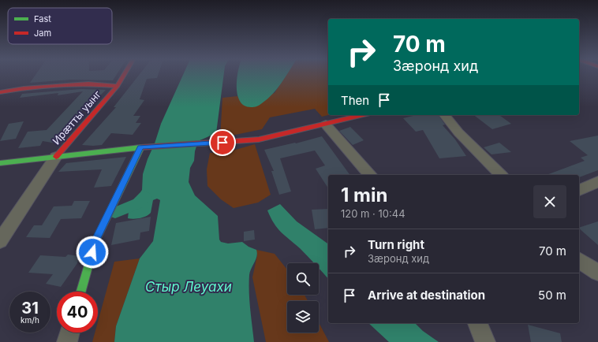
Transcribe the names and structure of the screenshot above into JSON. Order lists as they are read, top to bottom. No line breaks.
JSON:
{"streets":{"street":["Ирæтты уынг"]},"water":["Стыр Леуахи"],"legend":["Fast","Jam"],"page":{"turn":["70 m","Зæронд хид"],"then":"Then","heading":["1 min","120 m · 10:44"],"list":[{"name":"Turn right","note":"Зæронд хид","value":"70 m"},{"name":"Arrive at destination","value":"50 m"}],"speed":"31 km/h","limit":"40"}}
